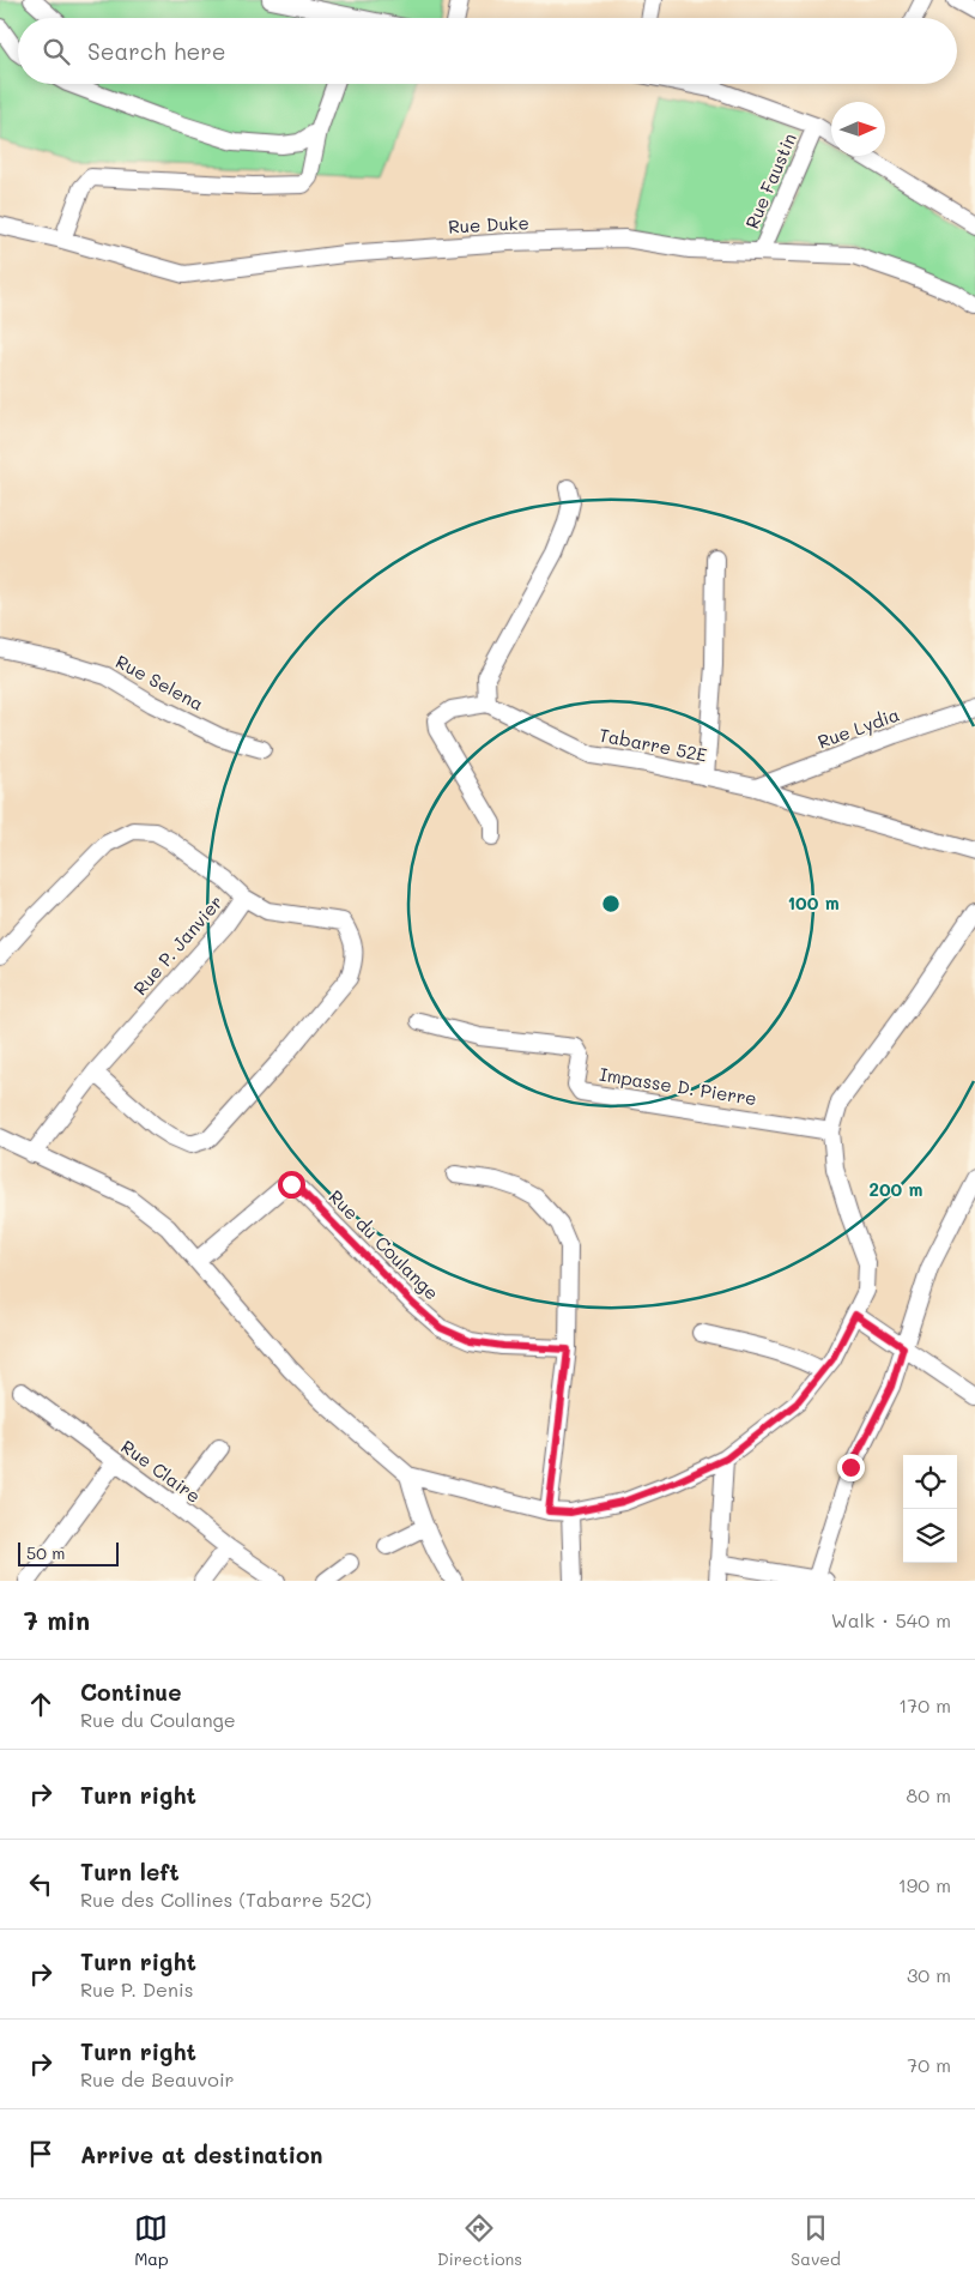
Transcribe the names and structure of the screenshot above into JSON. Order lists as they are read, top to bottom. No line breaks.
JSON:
{"streets":{"street":["Rue Faustin","Rue Duke","Rue Selena","Rue Lydia","Tabarre 52E","Rue P. Janvier","Impasse D. Pierre","Rue du Coulange","Rue Claire"]},"crossings":[["Rue Faustin","Rue Duke"],["Rue Lydia","Tabarre 52E"]],"scale_bar":"50 m","north":"right","page":{"search":"Search here","scale":"50 m","heading":["7 min","Walk · 540 m"],"list":[["Continue","Rue du Coulange","170 m"],["Turn right","80 m"],["Turn left","Rue des Collines (Tabarre 52C)","190 m"],["Turn right","Rue P. Denis","30 m"],["Turn right","Rue de Beauvoir","70 m"],"Arrive at destination"],"nav":["Map","Directions","Saved"]},"rings":["100 m","200 m"]}
